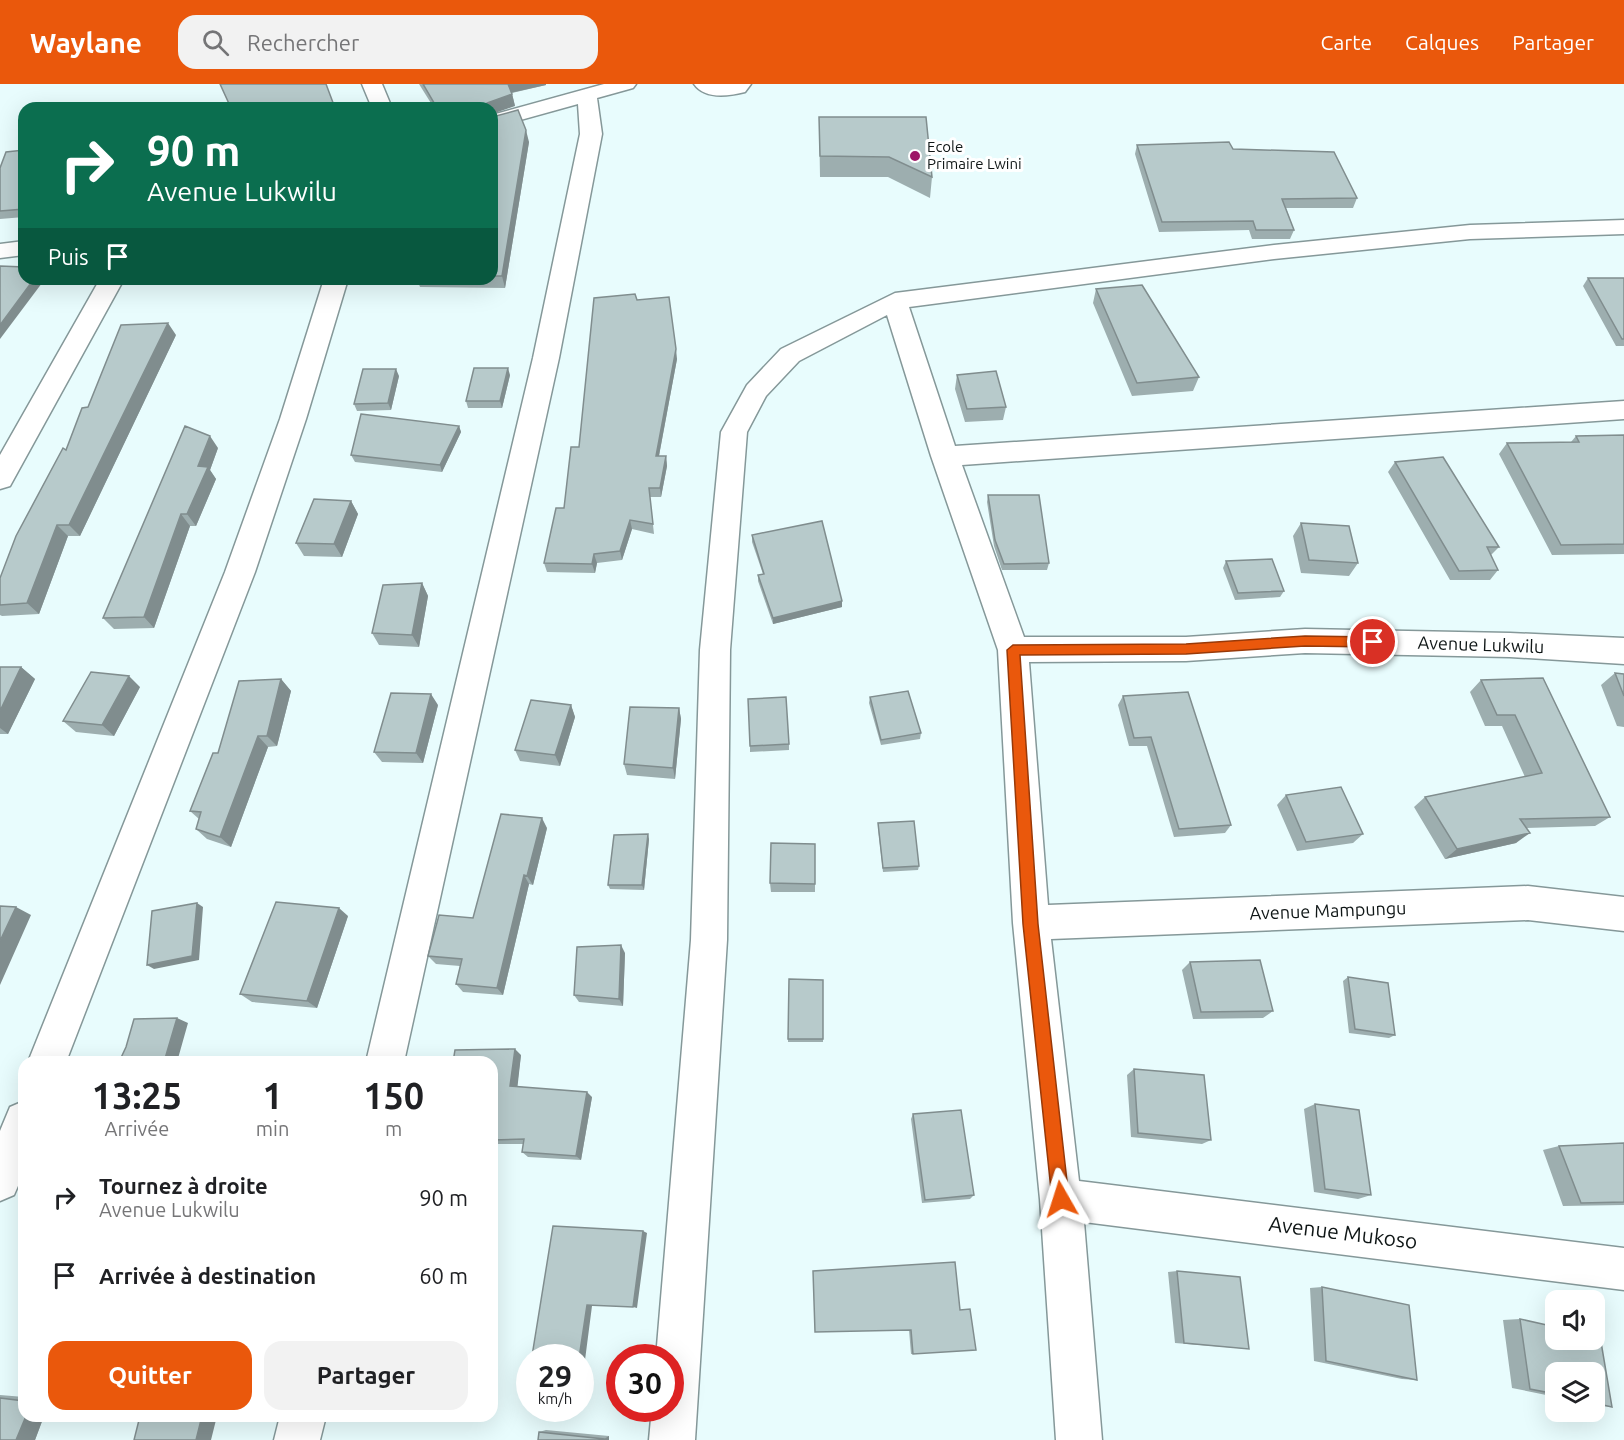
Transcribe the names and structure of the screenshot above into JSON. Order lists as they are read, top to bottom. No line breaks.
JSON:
{"streets":{"street":["Avenue Lukwilu","Avenue Mampungu","Avenue Mukoso"]},"places":["Ecole Primaire Lwini"],"page":{"header":"Waylane","search":"Rechercher","nav":["Carte","Calques","Partager"],"turn":["90 m","Avenue Lukwilu"],"then":"Puis","eta":["13:25","Arrivée","1","min","150","m"],"list":[{"name":"Tournez à droite","note":"Avenue Lukwilu","value":"90 m"},{"name":"Arrivée à destination","value":"60 m"}],"buttons":["Quitter","Partager"],"speed":"29 km/h","limit":"30"}}
